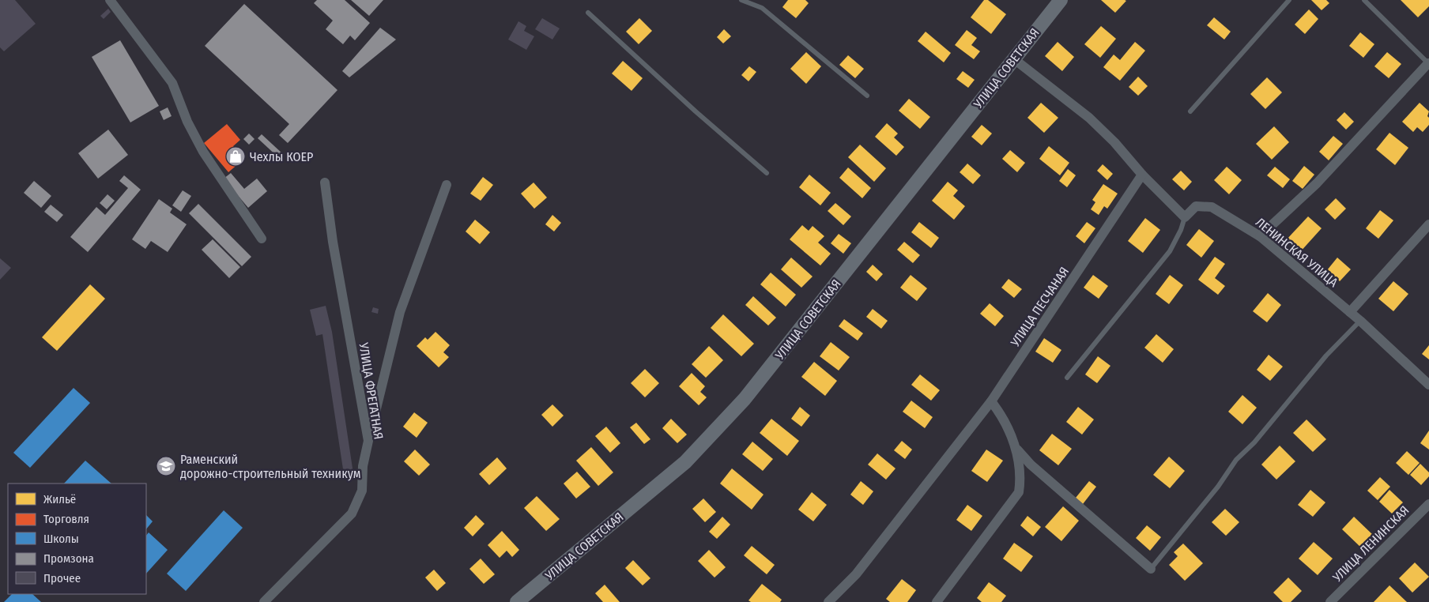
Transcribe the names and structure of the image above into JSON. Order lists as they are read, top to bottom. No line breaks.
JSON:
{"streets":{"street":["УЛИЦА СОВЕТСКАЯ","ЛЕНИНСКАЯ УЛИЦА","УЛИЦА ПЕСЧАНАЯ","УЛИЦА ФРЕГАТНАЯ","УЛИЦА ЛЕНИНСКАЯ"]},"places":{"shop":["Чехлы КОЕР"],"school or university":["Раменский дорожно-строительный техникум"]},"legend":["Жильё","Торговля","Школы","Промзона","Прочее"]}
